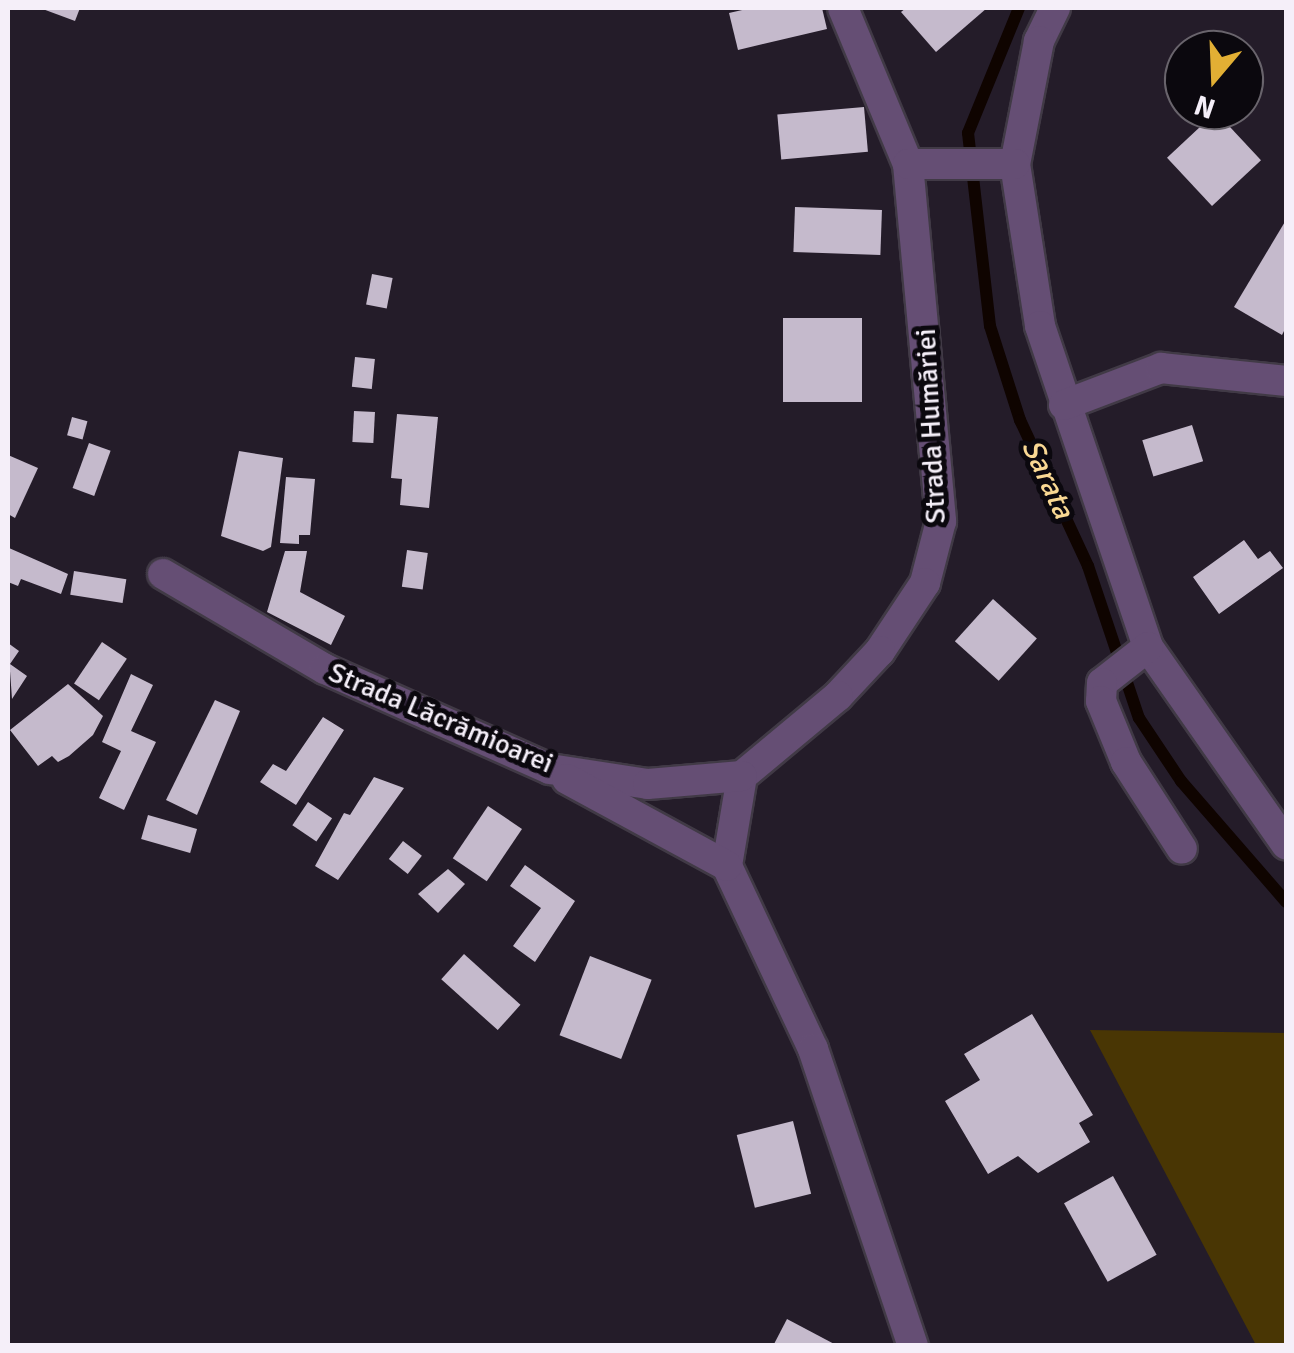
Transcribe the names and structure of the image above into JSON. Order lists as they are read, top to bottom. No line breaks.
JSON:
{"streets":{"street":["Strada Humăriei","Strada Lăcrămioarei"]},"crossings":[["Strada Humăriei","Strada Lăcrămioarei"]],"water":["Sarata"],"north":"bottom"}
